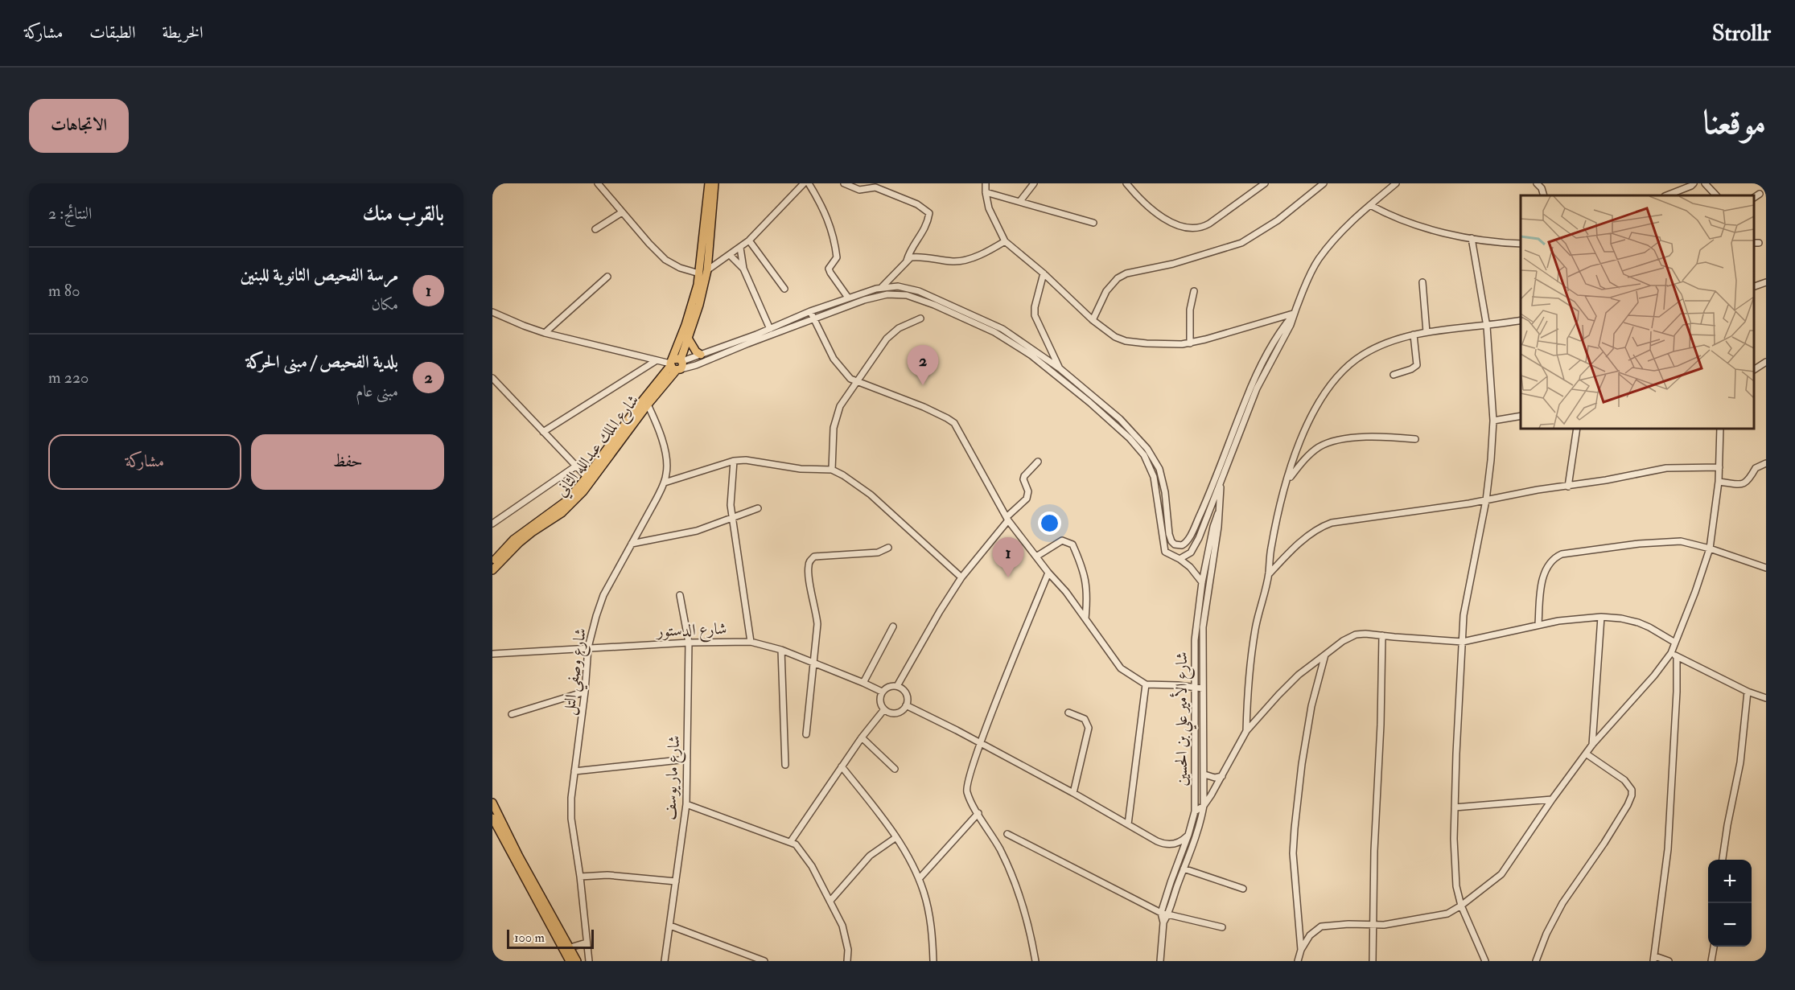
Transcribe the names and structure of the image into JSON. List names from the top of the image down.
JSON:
{
  "streets": {
    "main road": ["شارع الملك عبدالله الثاني"],
    "street": [
      "شارع الدستور",
      "شارع وصفي التل",
      "شارع الأمير علي بن الحسين",
      "شارع مار يوسف"
    ]
  },
  "crossings": [
    ["شارع الملك عبدالله الثاني", "شارع وصفي التل"],
    ["شارع الدستور", "شارع وصفي التل"],
    ["شارع الدستور", "شارع مار يوسف"]
  ],
  "scale_bar": "100 m",
  "page": {
    "header": "Strollr",
    "nav": ["الخريطة", "الطبقات", "مشاركة"],
    "title": "موقعنا",
    "buttons": [
      "الاتجاهات",
      ["حفظ", "مشاركة"]
    ],
    "heading": ["بالقرب منك", "النتائج: 2"],
    "list": [
      {
        "mark": "1",
        "name": "مرسة الفحيص الثانوية للبنين",
        "note": "مكان",
        "value": "80 m"
      },
      {
        "mark": "2",
        "name": "بلدية الفحيص / مبنى الحركة",
        "note": "مبنى عام",
        "value": "220 m"
      }
    ],
    "pins": ["2", "1"],
    "map_buttons": ["+", "−"],
    "scale": "100 m"
  }
}
